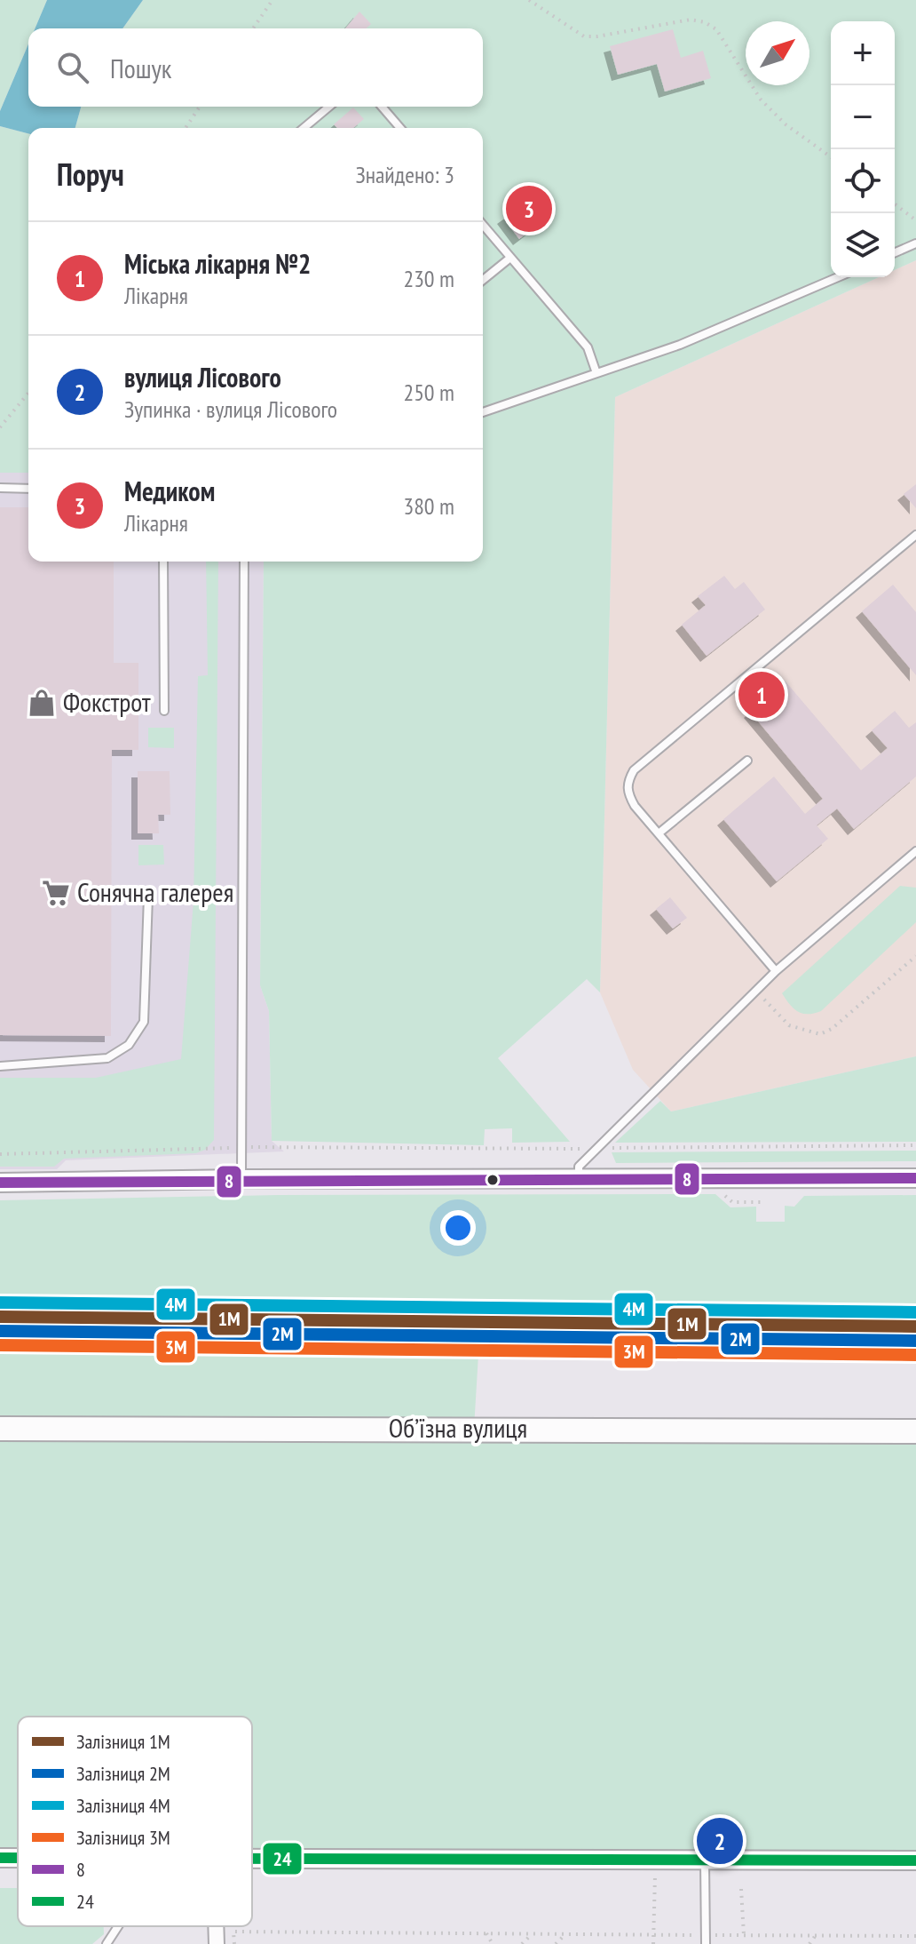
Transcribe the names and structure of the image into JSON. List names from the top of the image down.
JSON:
{
  "streets": {
    "main road": ["Обʼїзна вулиця"]
  },
  "places": {
    "shop": ["Фокстрот"],
    "supermarket": ["Сонячна галерея"]
  },
  "lines": [
    "transit line 8",
    "rail line 4М",
    "rail line 1М",
    "rail line 2М",
    "rail line 3М",
    "transit line 24"
  ],
  "legend": [
    "Залізниця 1М",
    "Залізниця 2М",
    "Залізниця 4М",
    "Залізниця 3М",
    "8",
    "24"
  ],
  "north": "top right",
  "page": {
    "map_buttons": ["+", "−"],
    "search": "Пошук",
    "heading": ["Поруч", "Знайдено: 3"],
    "pins": ["3", "1", "2"],
    "list": [
      {
        "mark": "1",
        "name": "Міська лікарня №2",
        "note": "Лікарня",
        "value": "230 m"
      },
      {
        "mark": "2",
        "name": "вулиця Лісового",
        "note": "Зупинка · вулиця Лісового",
        "value": "250 m"
      },
      {
        "mark": "3",
        "name": "Медиком",
        "note": "Лікарня",
        "value": "380 m"
      }
    ]
  }
}
